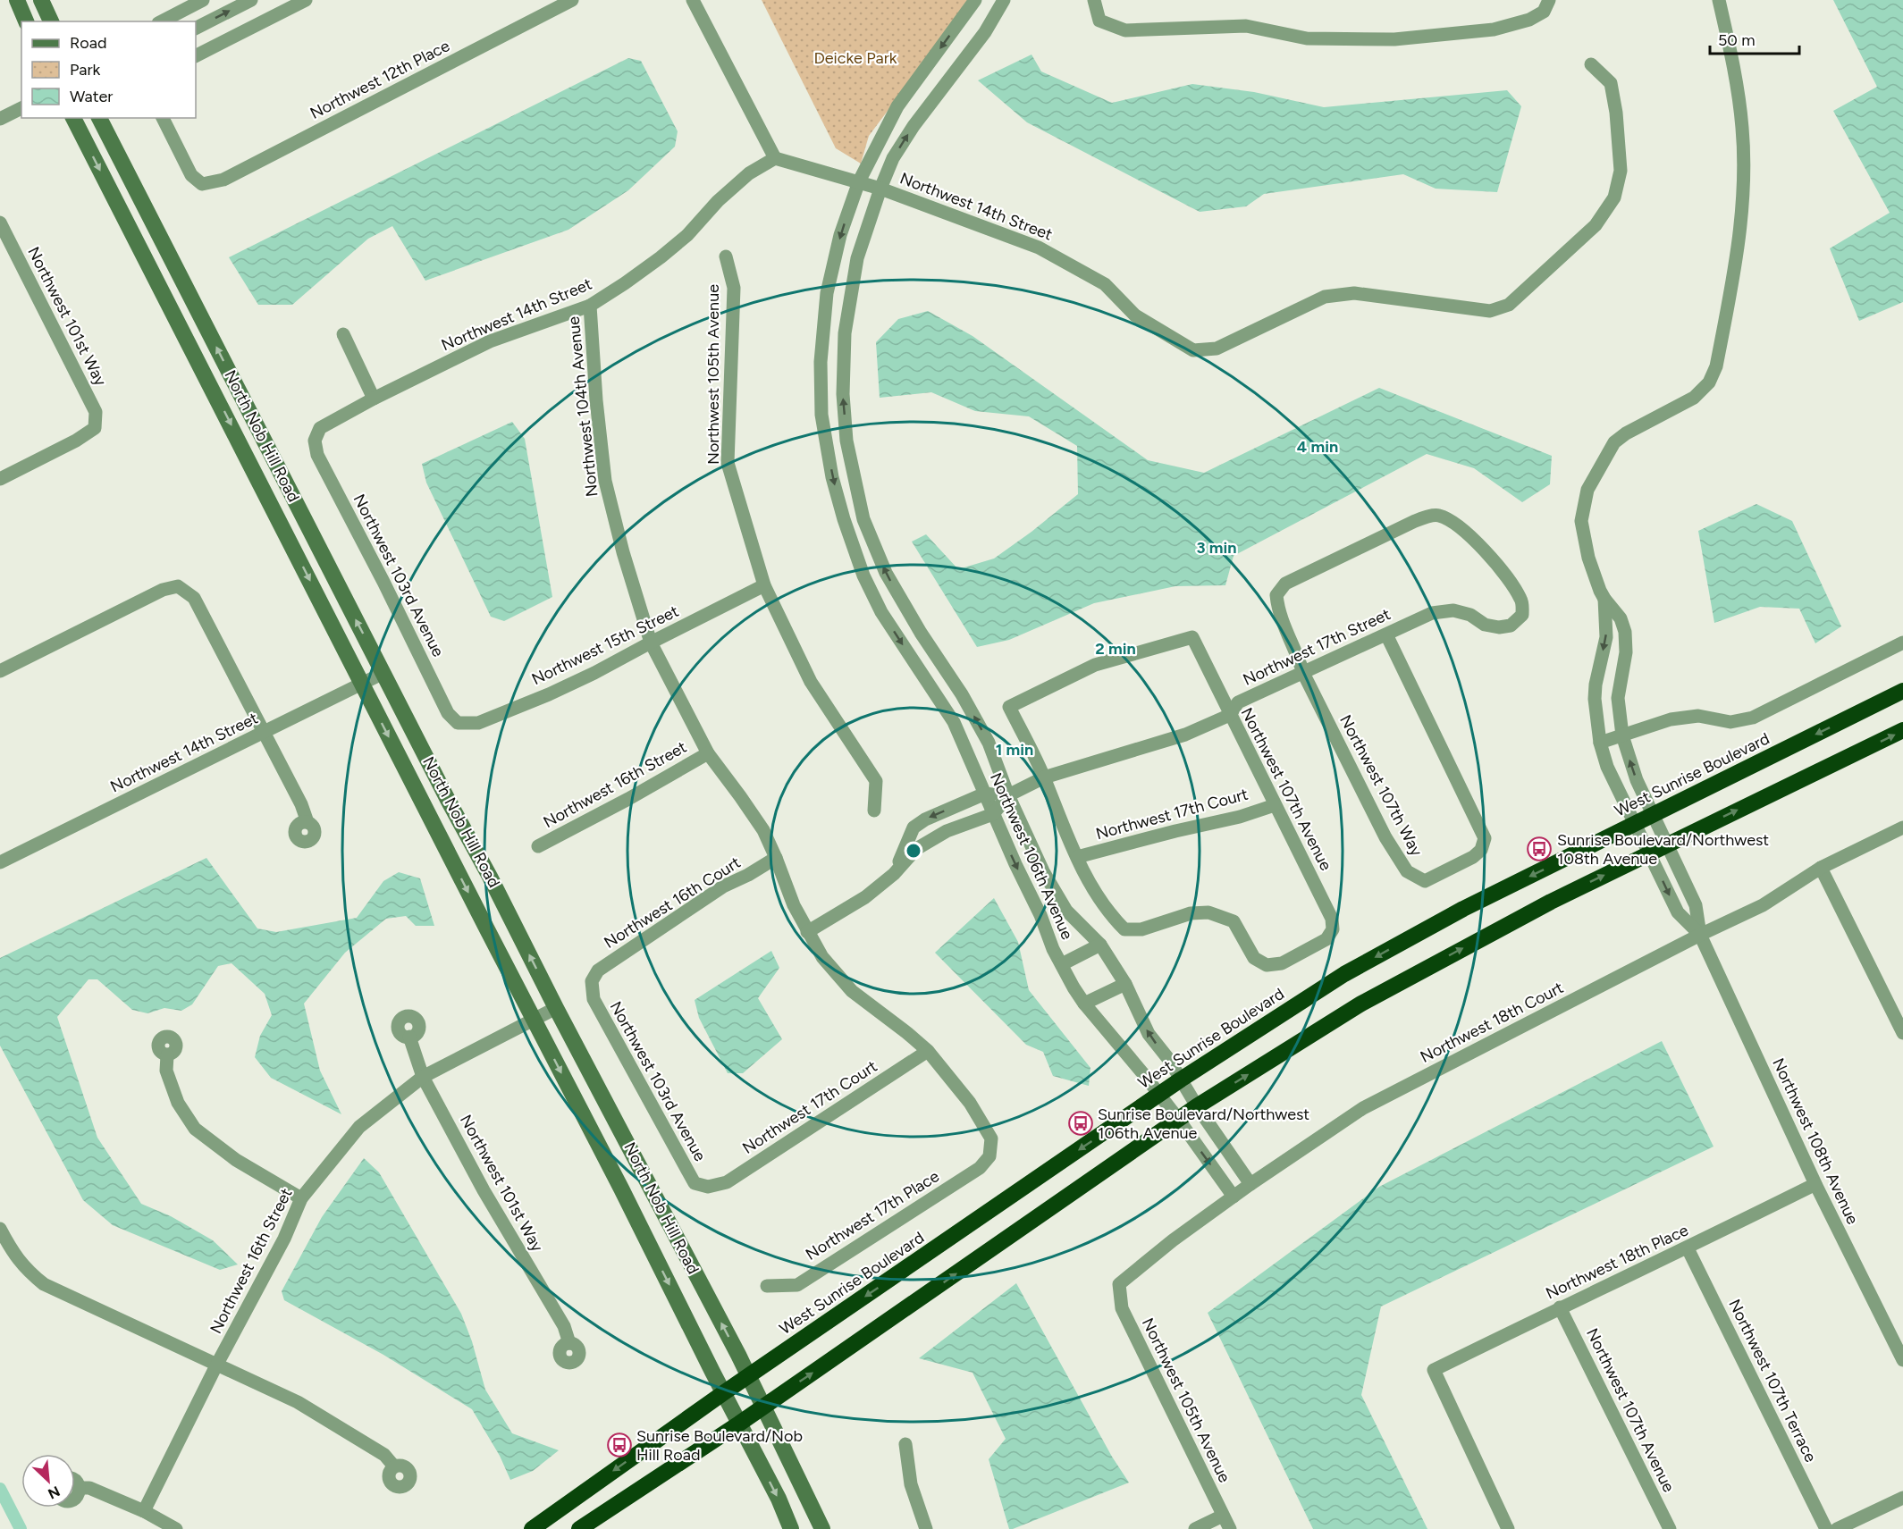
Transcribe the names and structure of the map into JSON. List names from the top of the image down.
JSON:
{
  "streets": {
    "highway": ["West Sunrise Boulevard"],
    "main road": ["North Nob Hill Road"],
    "street": [
      "Northwest 12th Place",
      "Northwest 14th Street",
      "Northwest 101st Way",
      "Northwest 105th Avenue",
      "Northwest 104th Avenue",
      "Northwest 103rd Avenue",
      "Northwest 15th Street",
      "Northwest 17th Street",
      "Northwest 16th Street",
      "Northwest 107th Way",
      "Northwest 107th Avenue",
      "Northwest 17th Court",
      "Northwest 106th Avenue",
      "Northwest 16th Court",
      "Northwest 18th Court",
      "Northwest 108th Avenue",
      "Northwest 17th Place",
      "Northwest 18th Place",
      "Northwest 107th Terrace"
    ]
  },
  "crossings": [
    ["Northwest 14th Street", "Northwest 104th Avenue"],
    ["Northwest 14th Street", "North Nob Hill Road"],
    ["Northwest 14th Street", "Northwest 103rd Avenue"],
    ["Northwest 14th Street", "Northwest 106th Avenue"],
    ["Northwest 101st Way", "Northwest 16th Street"],
    ["Northwest 105th Avenue", "Northwest 15th Street"],
    ["Northwest 105th Avenue", "Northwest 18th Court"],
    ["Northwest 104th Avenue", "Northwest 15th Street"],
    ["Northwest 104th Avenue", "Northwest 16th Street"],
    ["Northwest 104th Avenue", "Northwest 17th Court"],
    ["Northwest 104th Avenue", "Northwest 16th Court"],
    ["Northwest 104th Avenue", "Northwest 17th Place"],
    ["North Nob Hill Road", "West Sunrise Boulevard"],
    ["North Nob Hill Road", "Northwest 16th Street"],
    ["Northwest 103rd Avenue", "Northwest 15th Street"],
    ["Northwest 103rd Avenue", "Northwest 17th Court"],
    ["Northwest 103rd Avenue", "Northwest 16th Court"],
    ["Northwest 17th Street", "Northwest 107th Way"],
    ["Northwest 17th Street", "Northwest 107th Avenue"],
    ["Northwest 17th Street", "Northwest 106th Avenue"],
    ["West Sunrise Boulevard", "Northwest 106th Avenue"],
    ["West Sunrise Boulevard", "Northwest 108th Avenue"],
    ["Northwest 107th Avenue", "Northwest 17th Court"],
    ["Northwest 107th Avenue", "Northwest 18th Place"],
    ["Northwest 106th Avenue", "Northwest 18th Court"],
    ["Northwest 18th Court", "Northwest 108th Avenue"],
    ["Northwest 108th Avenue", "Northwest 18th Place"],
    ["Northwest 18th Place", "Northwest 107th Terrace"]
  ],
  "parks": ["Deicke Park"],
  "places": {
    "bus stop": ["Sunrise Boulevard/Northwest 108th Avenue", "Sunrise Boulevard/Northwest 106th Avenue", "Sunrise Boulevard/Nob Hill Road"]
  },
  "legend": ["Road", "Park", "Water"],
  "scale_bar": "50 m",
  "north": "bottom right",
  "rings": [
    "4 min",
    "3 min",
    "2 min",
    "1 min"
  ]
}
